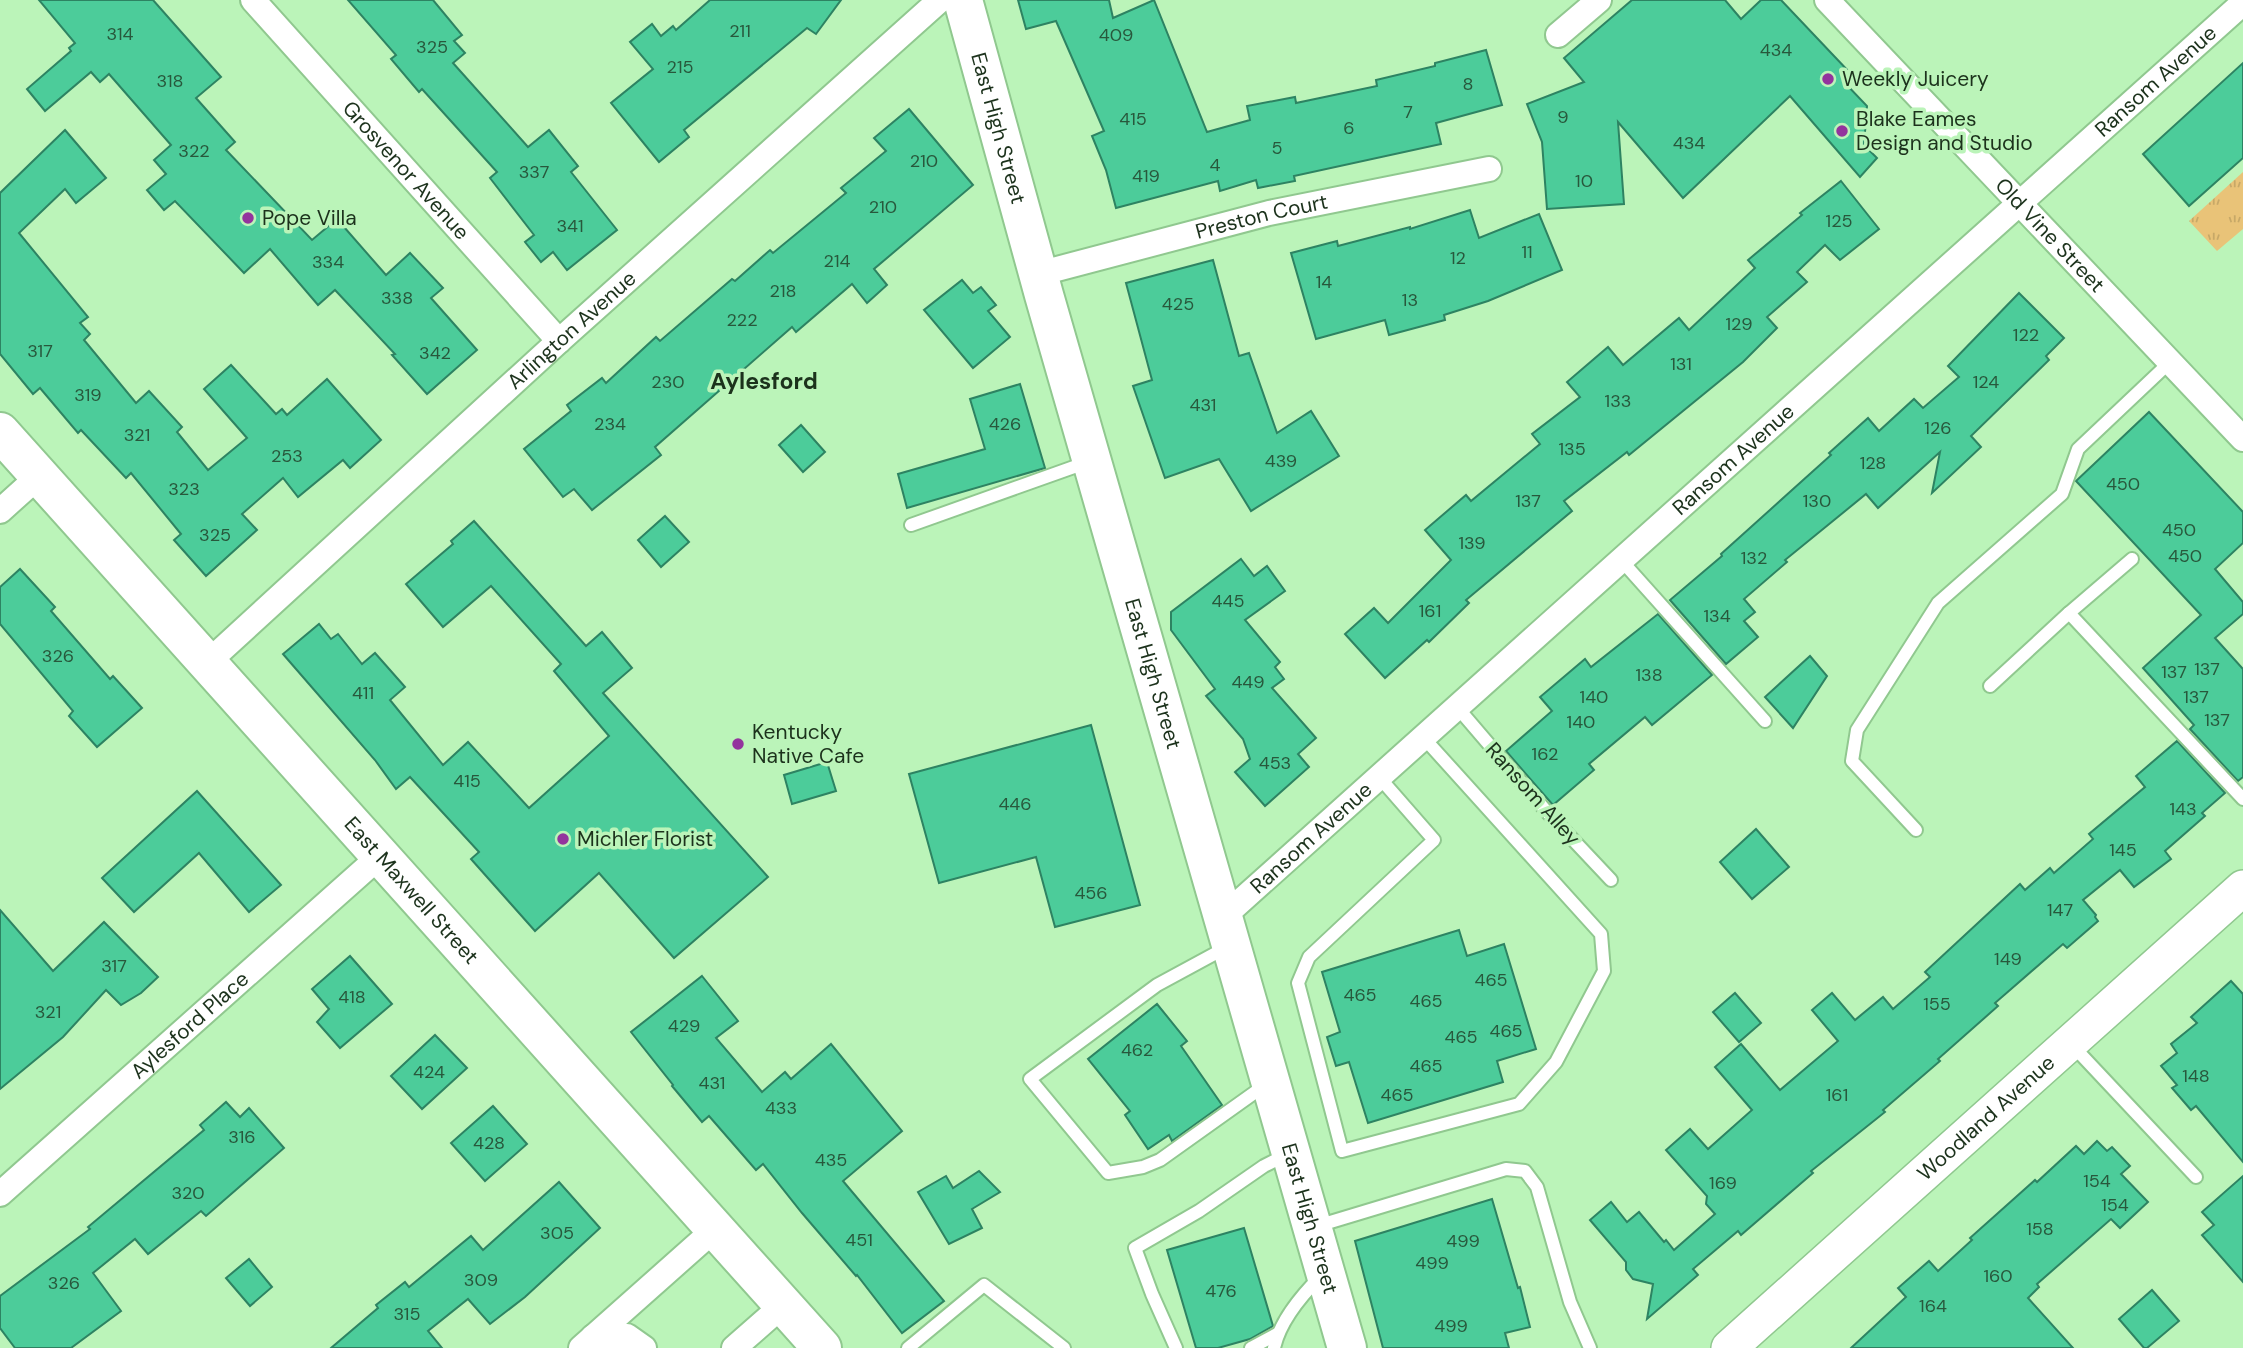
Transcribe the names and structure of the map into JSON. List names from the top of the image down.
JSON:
{
  "streets": {
    "main road": ["East High Street", "East Maxwell Street"],
    "street": [
      "Ransom Avenue",
      "Grosvenor Avenue",
      "Preston Court",
      "Old Vine Street",
      "Arlington Avenue",
      "Aylesford Place",
      "Woodland Avenue"
    ],
    "lane": ["Ransom Alley"]
  },
  "crossings": [
    ["Ransom Avenue", "East High Street"],
    ["Ransom Avenue", "Old Vine Street"],
    ["Ransom Avenue", "Ransom Alley"],
    ["East High Street", "Preston Court"],
    ["Grosvenor Avenue", "Arlington Avenue"],
    ["Arlington Avenue", "East Maxwell Street"],
    ["East Maxwell Street", "Aylesford Place"]
  ],
  "districts": ["Aylesford"],
  "places": [
    "Weekly Juicery",
    "Blake Eames Design and Studio",
    "Pope Villa",
    "Kentucky Native Cafe",
    "Michler Florist"
  ],
  "house_numbers": [
    "211",
    "314",
    "409",
    "325",
    "434",
    "215",
    "318",
    "8",
    "7",
    "9",
    "415",
    "6",
    "434",
    "5",
    "322",
    "210",
    "4",
    "337",
    "419",
    "10",
    "210",
    "125",
    "341",
    "11",
    "12",
    "214",
    "334",
    "14",
    "218",
    "338",
    "13",
    "425",
    "222",
    "129",
    "122",
    "317",
    "342",
    "131",
    "230",
    "124",
    "319",
    "133",
    "431",
    "234",
    "426",
    "126",
    "321",
    "135",
    "253",
    "439",
    "128",
    "450",
    "323",
    "137",
    "130",
    "450",
    "325",
    "139",
    "450",
    "132",
    "445",
    "161",
    "134",
    "326",
    "137",
    "137",
    "138",
    "449",
    "411",
    "140",
    "137",
    "137",
    "140",
    "162",
    "453",
    "415",
    "446",
    "143",
    "145",
    "456",
    "147",
    "149",
    "317",
    "465",
    "465",
    "418",
    "465",
    "155",
    "321",
    "429",
    "465",
    "465",
    "462",
    "465",
    "424",
    "148",
    "431",
    "465",
    "161",
    "433",
    "316",
    "428",
    "435",
    "154",
    "169",
    "320",
    "154",
    "158",
    "305",
    "451",
    "499",
    "499",
    "160",
    "309",
    "326",
    "476",
    "164",
    "315",
    "499"
  ]
}
